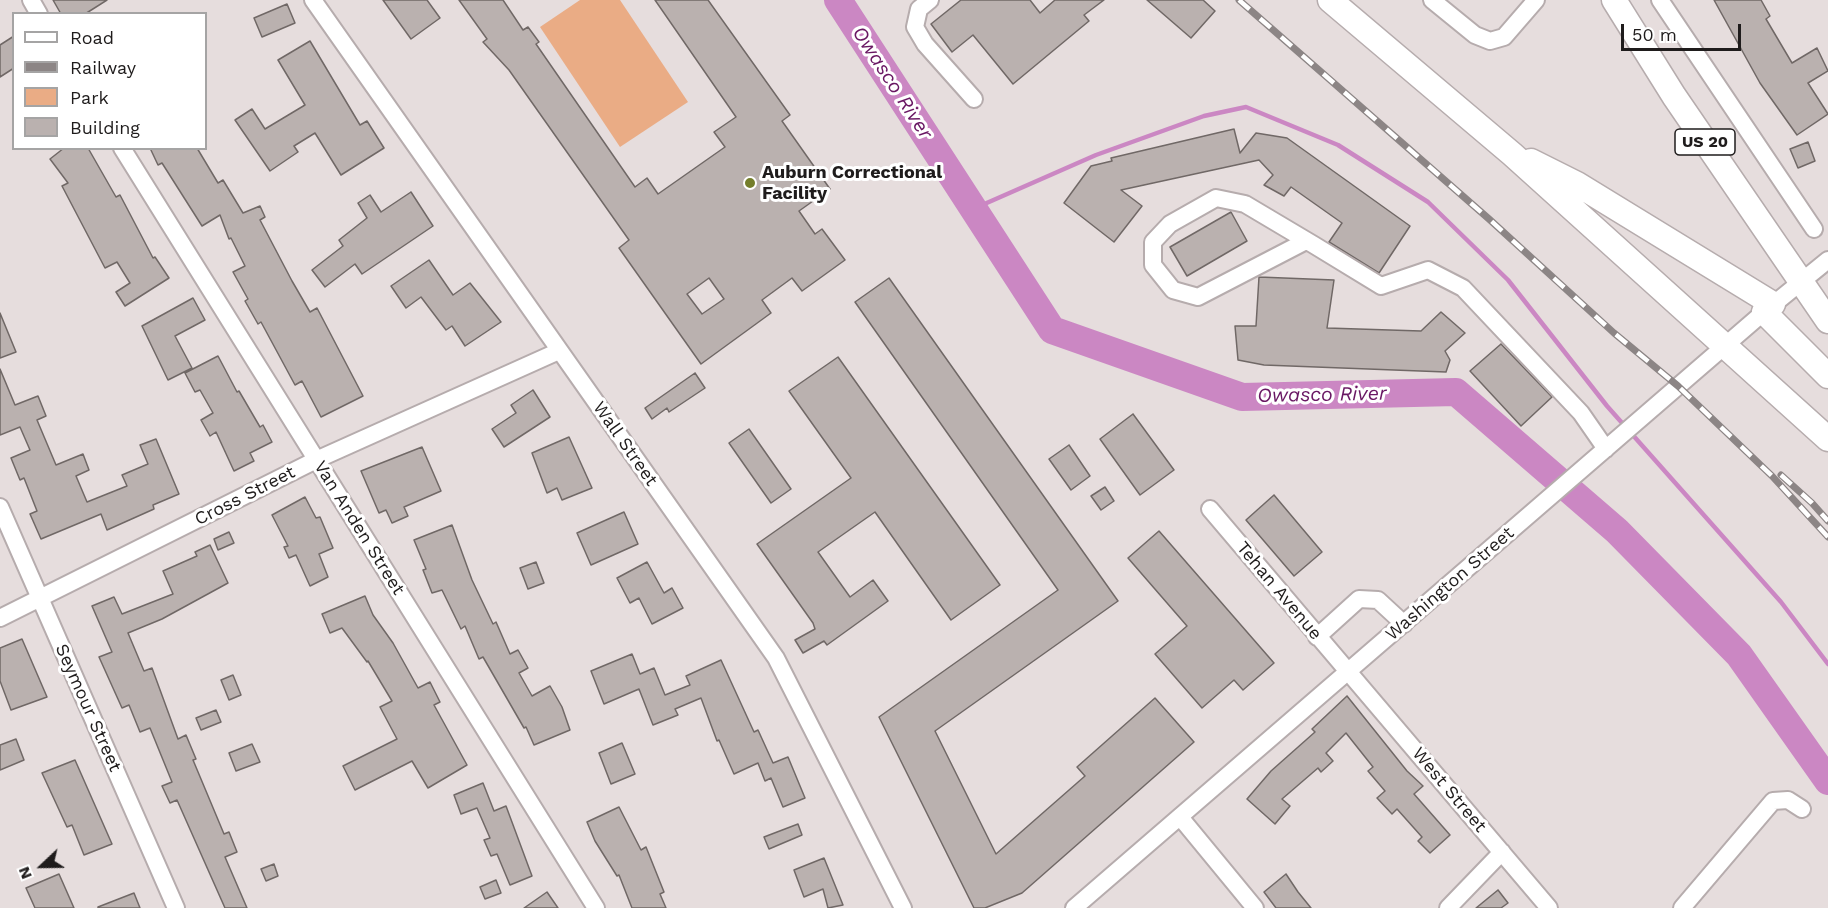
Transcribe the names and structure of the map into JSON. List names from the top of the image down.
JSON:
{
  "streets": {
    "highway": ["US 20"],
    "street": [
      "Wall Street",
      "Cross Street",
      "Van Anden Street",
      "Washington Street",
      "Tehan Avenue",
      "Seymour Street",
      "West Street"
    ]
  },
  "crossings": [
    ["US 20", "Washington Street"],
    ["Wall Street", "Cross Street"],
    ["Cross Street", "Van Anden Street"],
    ["Cross Street", "Seymour Street"],
    ["Washington Street", "Tehan Avenue"],
    ["Washington Street", "West Street"],
    ["Tehan Avenue", "West Street"]
  ],
  "water": ["Owasco River"],
  "places": ["Auburn Correctional Facility"],
  "legend": [
    "Road",
    "Railway",
    "Park",
    "Building"
  ],
  "scale_bar": "50 m",
  "north": "left"
}
